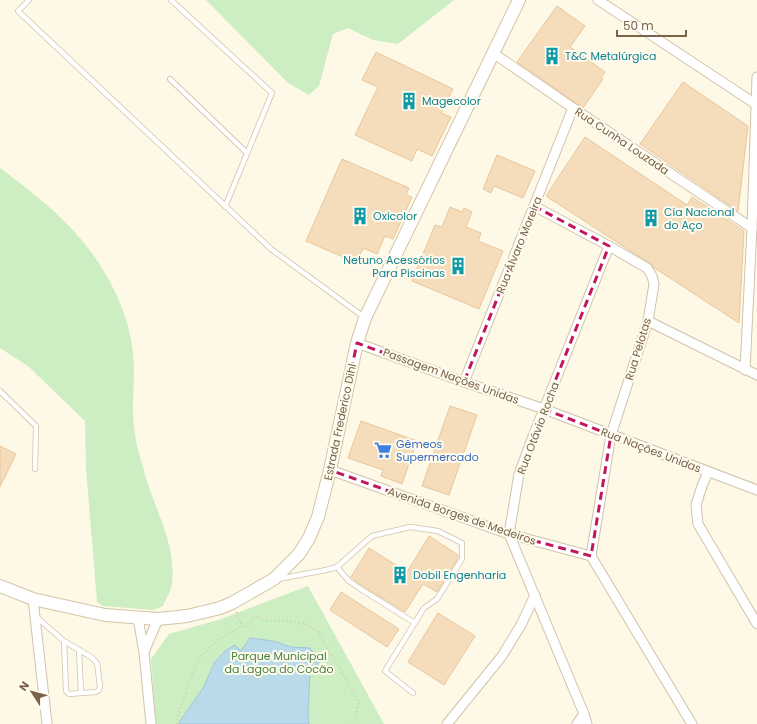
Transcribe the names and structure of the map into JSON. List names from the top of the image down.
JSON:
{
  "streets": {
    "main road": ["Estrada Frederico Dihl"],
    "street": [
      "Rua Cunha Louzada",
      "Rua Álvaro Moreira",
      "Rua Pelotas",
      "Passagem Nações Unidas",
      "Rua Otávio Rocha",
      "Rua Nações Unidas",
      "Avenida Borges de Medeiros"
    ]
  },
  "crossings": [
    ["Rua Cunha Louzada", "Rua Álvaro Moreira"],
    ["Rua Cunha Louzada", "Estrada Frederico Dihl"],
    ["Rua Álvaro Moreira", "Rua Pelotas"],
    ["Rua Álvaro Moreira", "Passagem Nações Unidas"],
    ["Rua Pelotas", "Rua Otávio Rocha"],
    ["Rua Pelotas", "Rua Nações Unidas"],
    ["Rua Pelotas", "Avenida Borges de Medeiros"],
    ["Passagem Nações Unidas", "Estrada Frederico Dihl"],
    ["Passagem Nações Unidas", "Rua Otávio Rocha"],
    ["Passagem Nações Unidas", "Rua Nações Unidas"],
    ["Estrada Frederico Dihl", "Avenida Borges de Medeiros"],
    ["Rua Otávio Rocha", "Rua Nações Unidas"],
    ["Rua Otávio Rocha", "Avenida Borges de Medeiros"]
  ],
  "parks": ["Parque Municipal da Lagoa do Cocão"],
  "places": {
    "building": [
      "T&C Metalúrgica",
      "Magecolor",
      "Oxicolor",
      "Cia Nacional do Aço",
      "Netuno Acessórios Para Piscinas",
      "Dobil Engenharia"
    ],
    "supermarket": ["Gêmeos Supermercado"]
  },
  "scale_bar": "50 m",
  "north": "top left"
}
